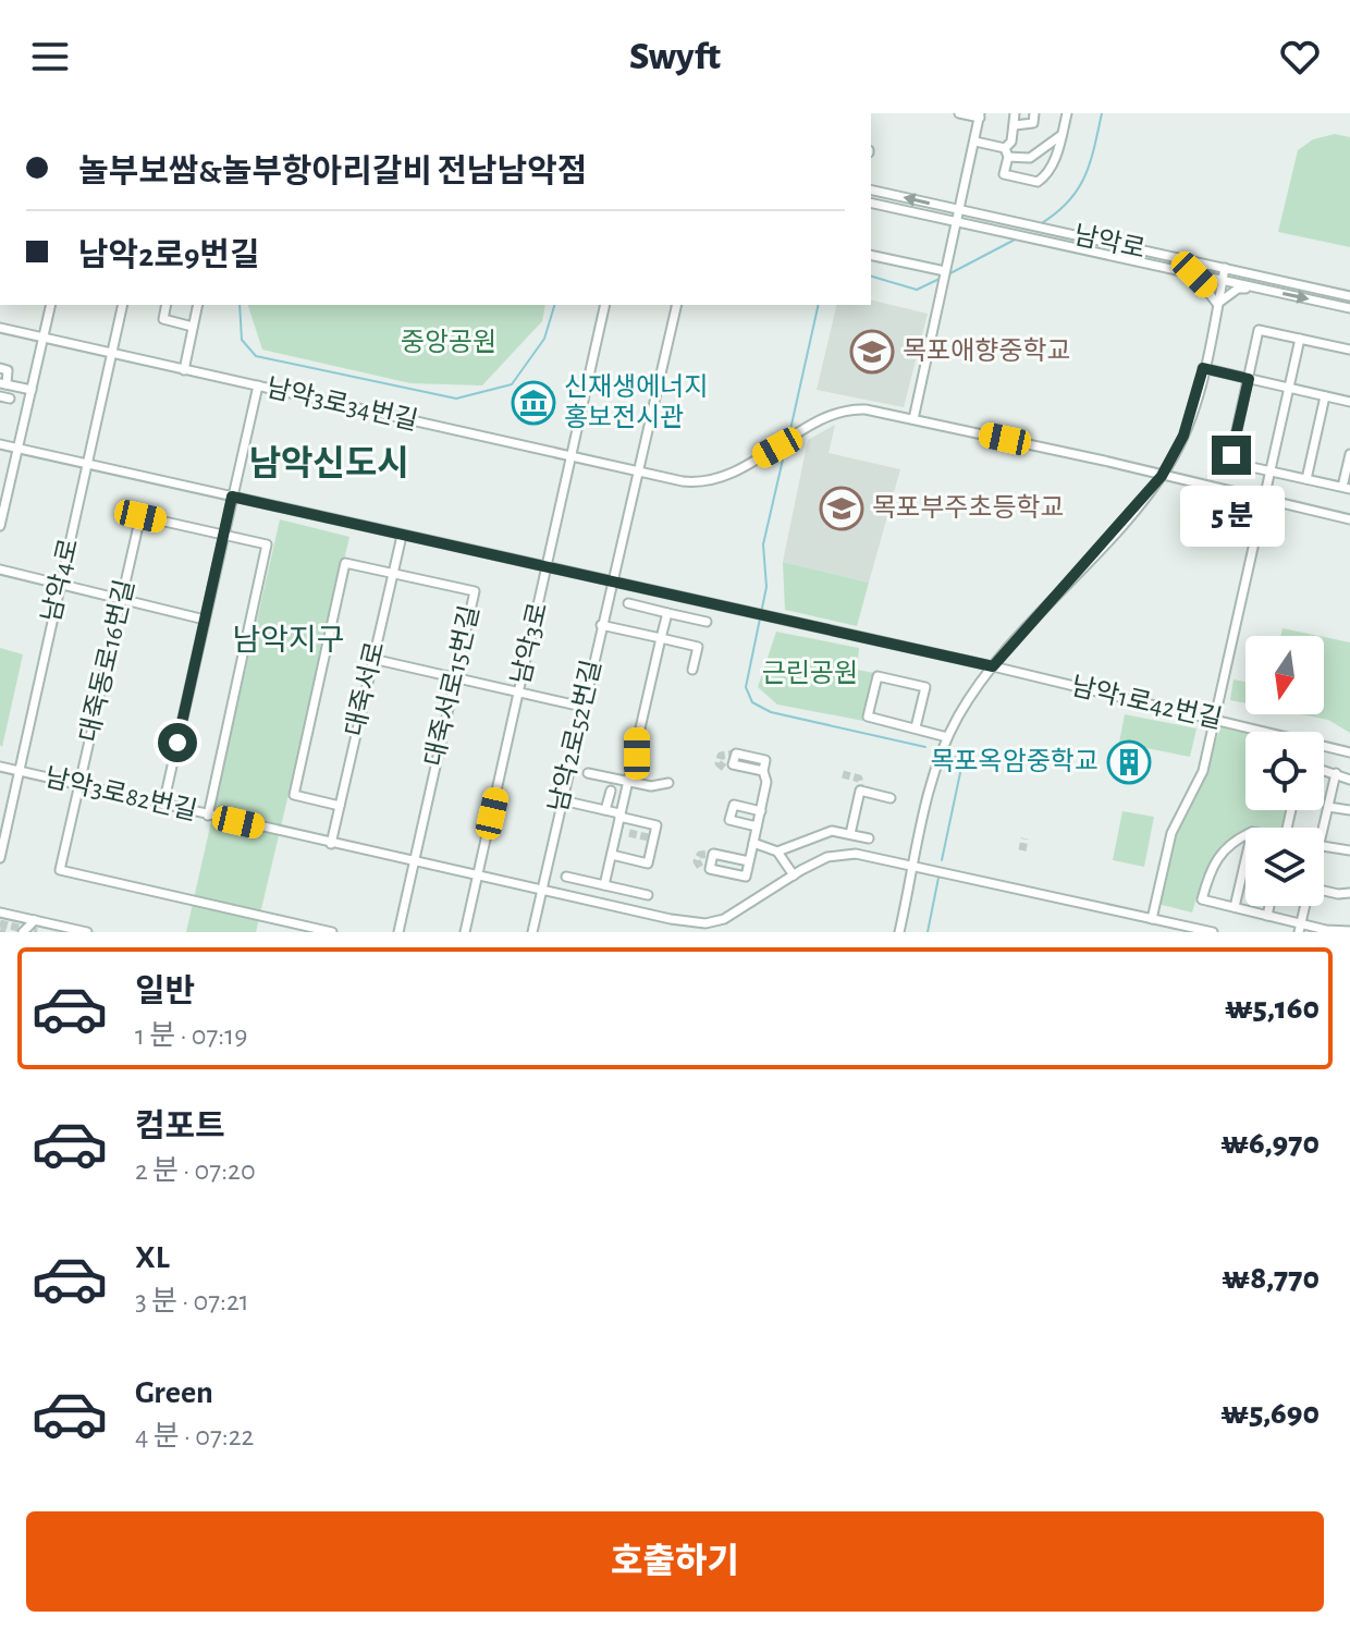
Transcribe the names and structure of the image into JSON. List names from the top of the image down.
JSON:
{
  "streets": {
    "street": [
      "남악로",
      "남악3로34번길",
      "남악4로",
      "남악3로",
      "대죽동로16번길",
      "대죽서로15번길",
      "대죽서로",
      "남악1로42번길",
      "남악2로52번길",
      "남악3로82번길"
    ]
  },
  "crossings": [
    ["남악3로34번길", "남악4로"],
    ["남악3로34번길", "남악3로"],
    ["남악3로34번길", "남악2로52번길"],
    ["남악4로", "남악3로82번길"],
    ["남악3로", "남악3로82번길"],
    ["대죽동로16번길", "남악3로82번길"],
    ["대죽서로15번길", "대죽서로"],
    ["대죽서로15번길", "남악3로82번길"],
    ["대죽서로", "남악3로82번길"],
    ["남악2로52번길", "남악3로82번길"]
  ],
  "districts": ["남악신도시", "남악지구"],
  "parks": ["중앙공원", "근린공원"],
  "places": {
    "school or university": ["목포애향중학교", "목포부주초등학교"],
    "museum": ["신재생에너지 홍보전시관"],
    "building": ["목포옥암중학교"]
  },
  "north": "bottom",
  "page": {
    "header": "Swyft",
    "banner": ["놀부보쌈&놀부항아리갈비 전남남악점", "남악2로9번길"],
    "bubble": "5 분",
    "list": [
      {
        "name": "일반",
        "note": "1 분 · 07:19",
        "value": "₩5,160"
      },
      {
        "name": "컴포트",
        "note": "2 분 · 07:20",
        "value": "₩6,970"
      },
      {
        "name": "XL",
        "note": "3 분 · 07:21",
        "value": "₩8,770"
      },
      {
        "name": "Green",
        "note": "4 분 · 07:22",
        "value": "₩5,690"
      }
    ],
    "buttons": "호출하기"
  }
}
